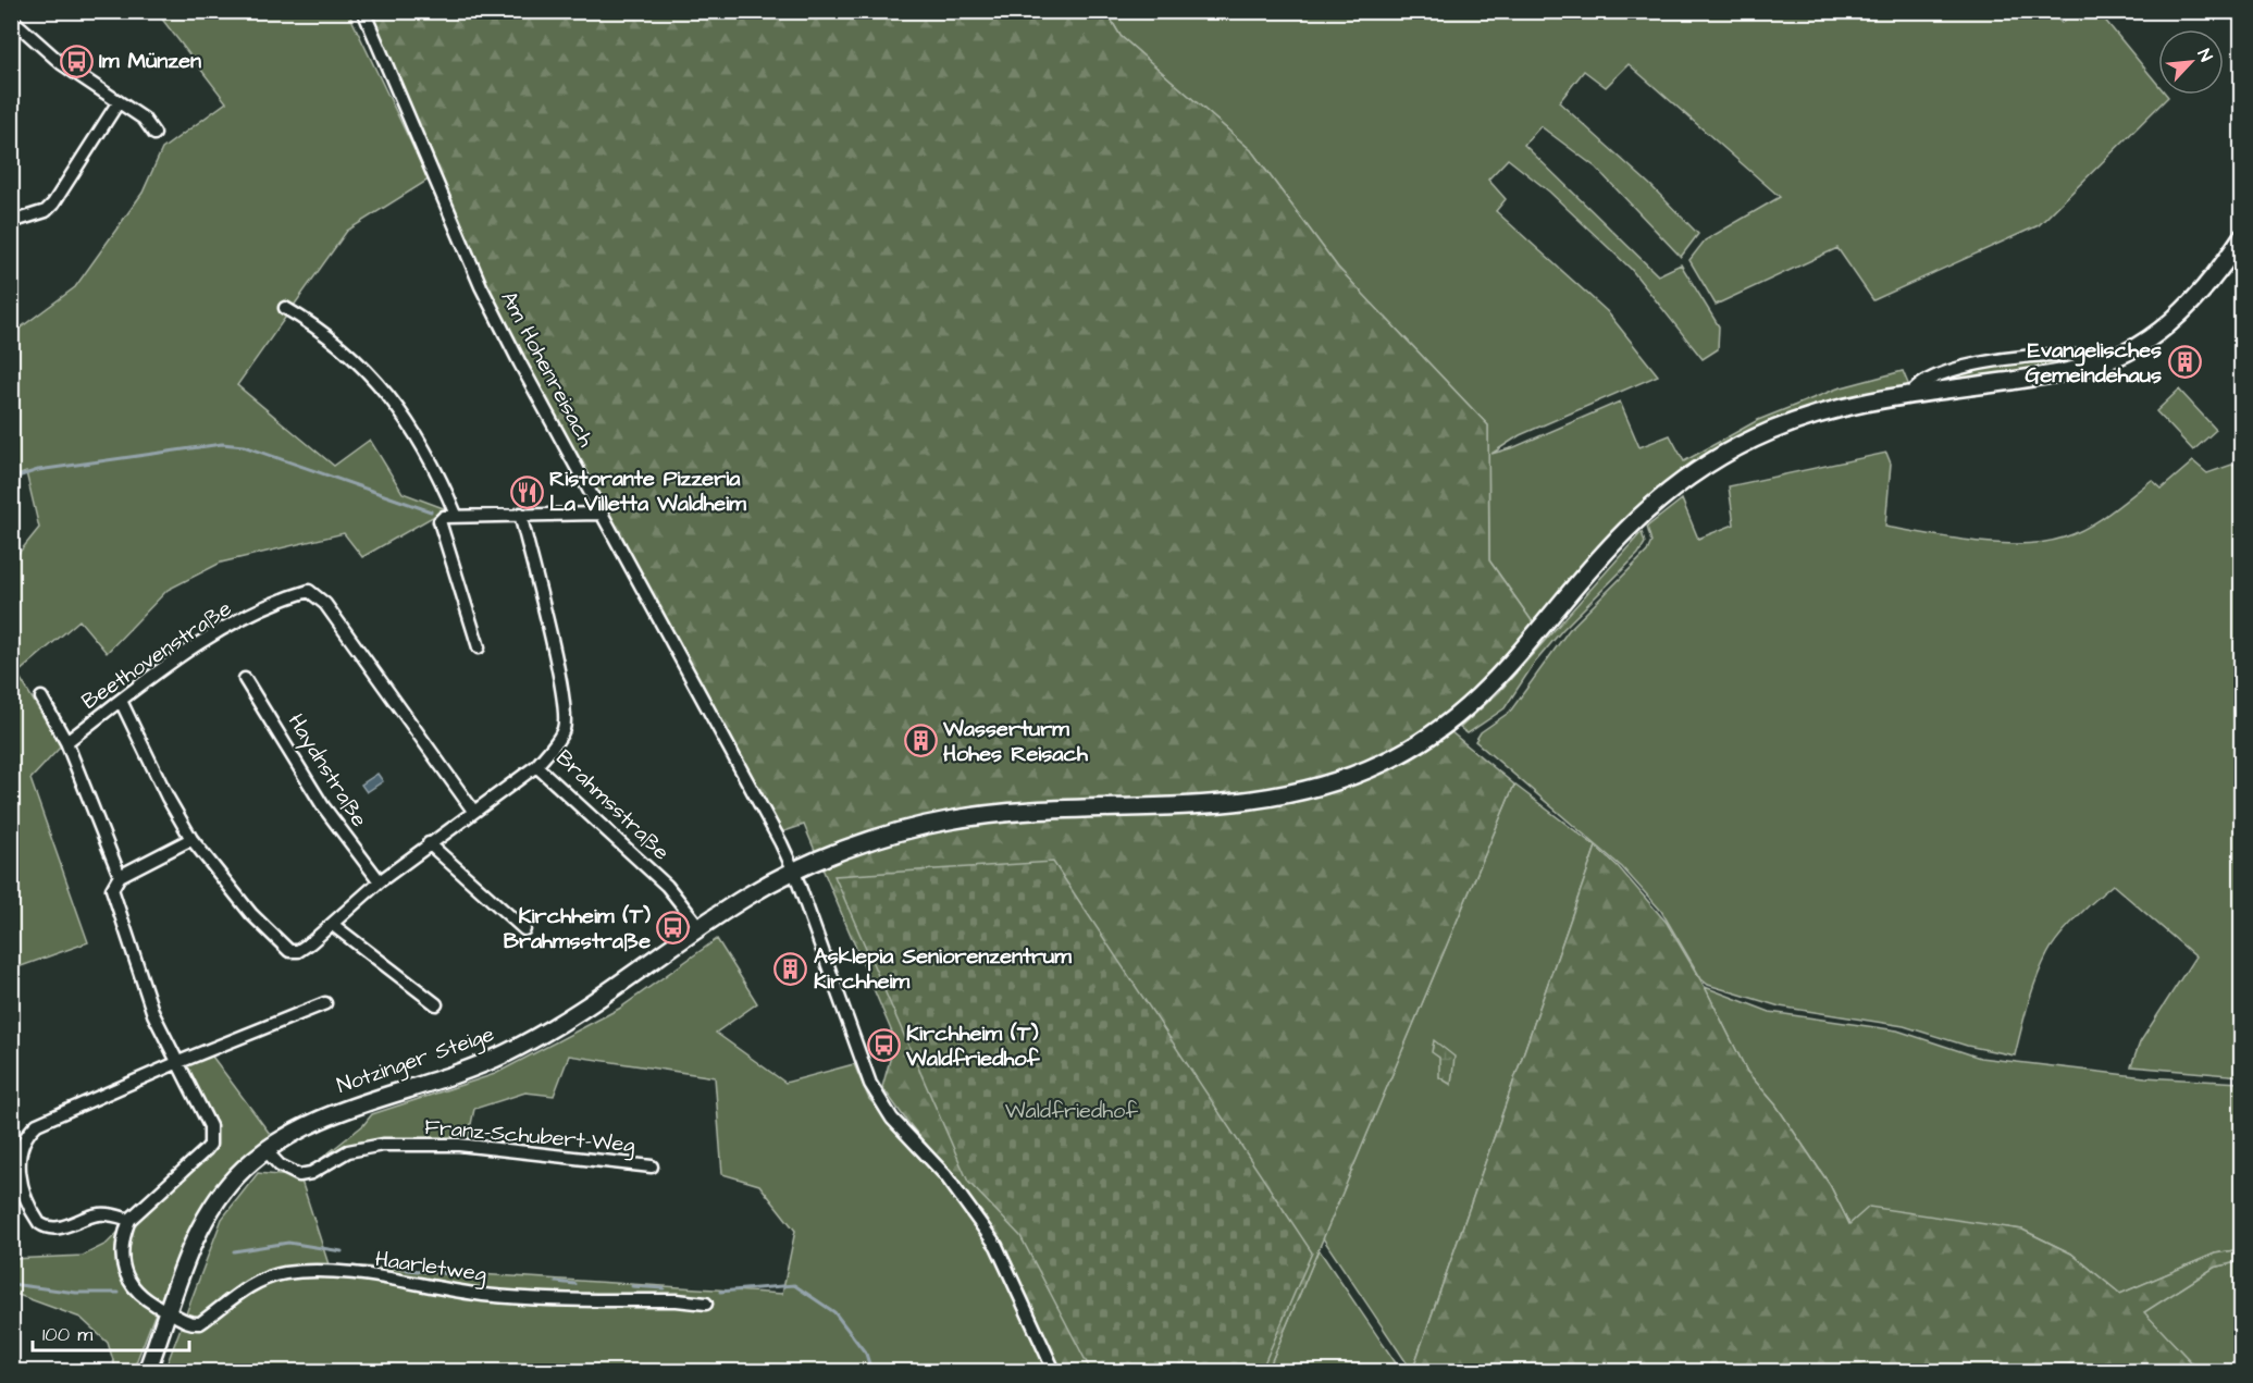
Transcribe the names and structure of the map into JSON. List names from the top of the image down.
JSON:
{
  "streets": {
    "main road": ["Notzinger Steige"],
    "street": [
      "Am Hohenreisach",
      "Beethovenstraße",
      "Haydnstraße",
      "Brahmsstraße",
      "Franz-Schubert-Weg",
      "Haarletweg"
    ]
  },
  "crossings": [
    ["Am Hohenreisach", "Notzinger Steige"],
    ["Brahmsstraße", "Notzinger Steige"],
    ["Notzinger Steige", "Franz-Schubert-Weg"],
    ["Notzinger Steige", "Haarletweg"]
  ],
  "parks": ["Waldfriedhof"],
  "places": {
    "bus stop": ["Im Münzen", "Kirchheim (T) Brahmsstraße", "Kirchheim (T) Waldfriedhof"],
    "building": ["Evangelisches Gemeindehaus", "Wasserturm Hohes Reisach", "Asklepia Seniorenzentrum Kirchheim"],
    "restaurant": ["Ristorante Pizzeria La Villetta Waldheim"]
  },
  "scale_bar": "100 m",
  "north": "top right"
}
